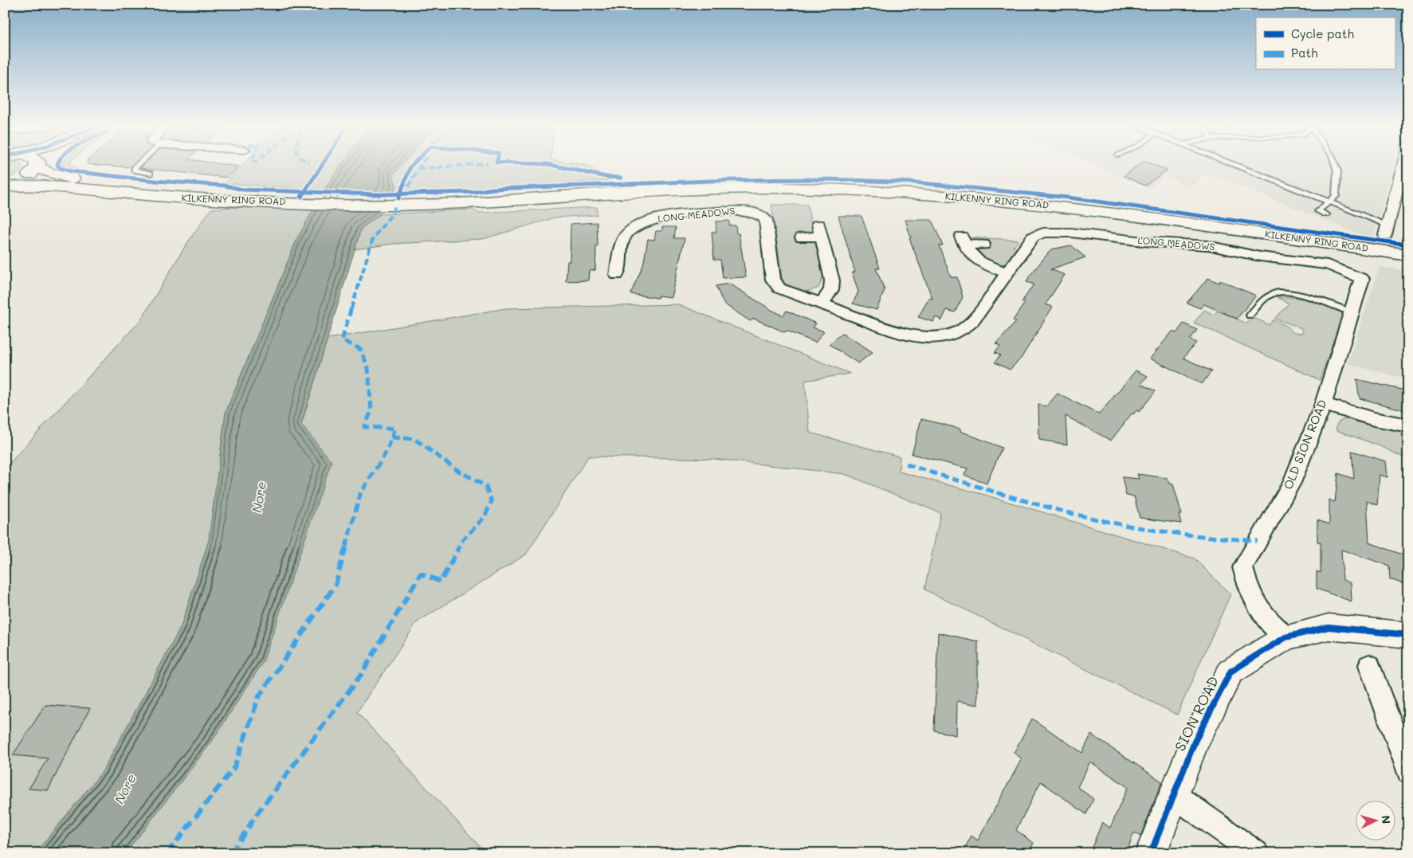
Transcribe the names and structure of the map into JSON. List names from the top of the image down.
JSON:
{
  "streets": {
    "main road": ["KILKENNY RING ROAD", "SION ROAD"],
    "street": ["LONG MEADOWS", "OLD SION ROAD"]
  },
  "crossings": [
    ["LONG MEADOWS", "OLD SION ROAD"],
    ["OLD SION ROAD", "SION ROAD"]
  ],
  "water": ["Nore"],
  "legend": ["Cycle path", "Path"],
  "north": "right"
}
